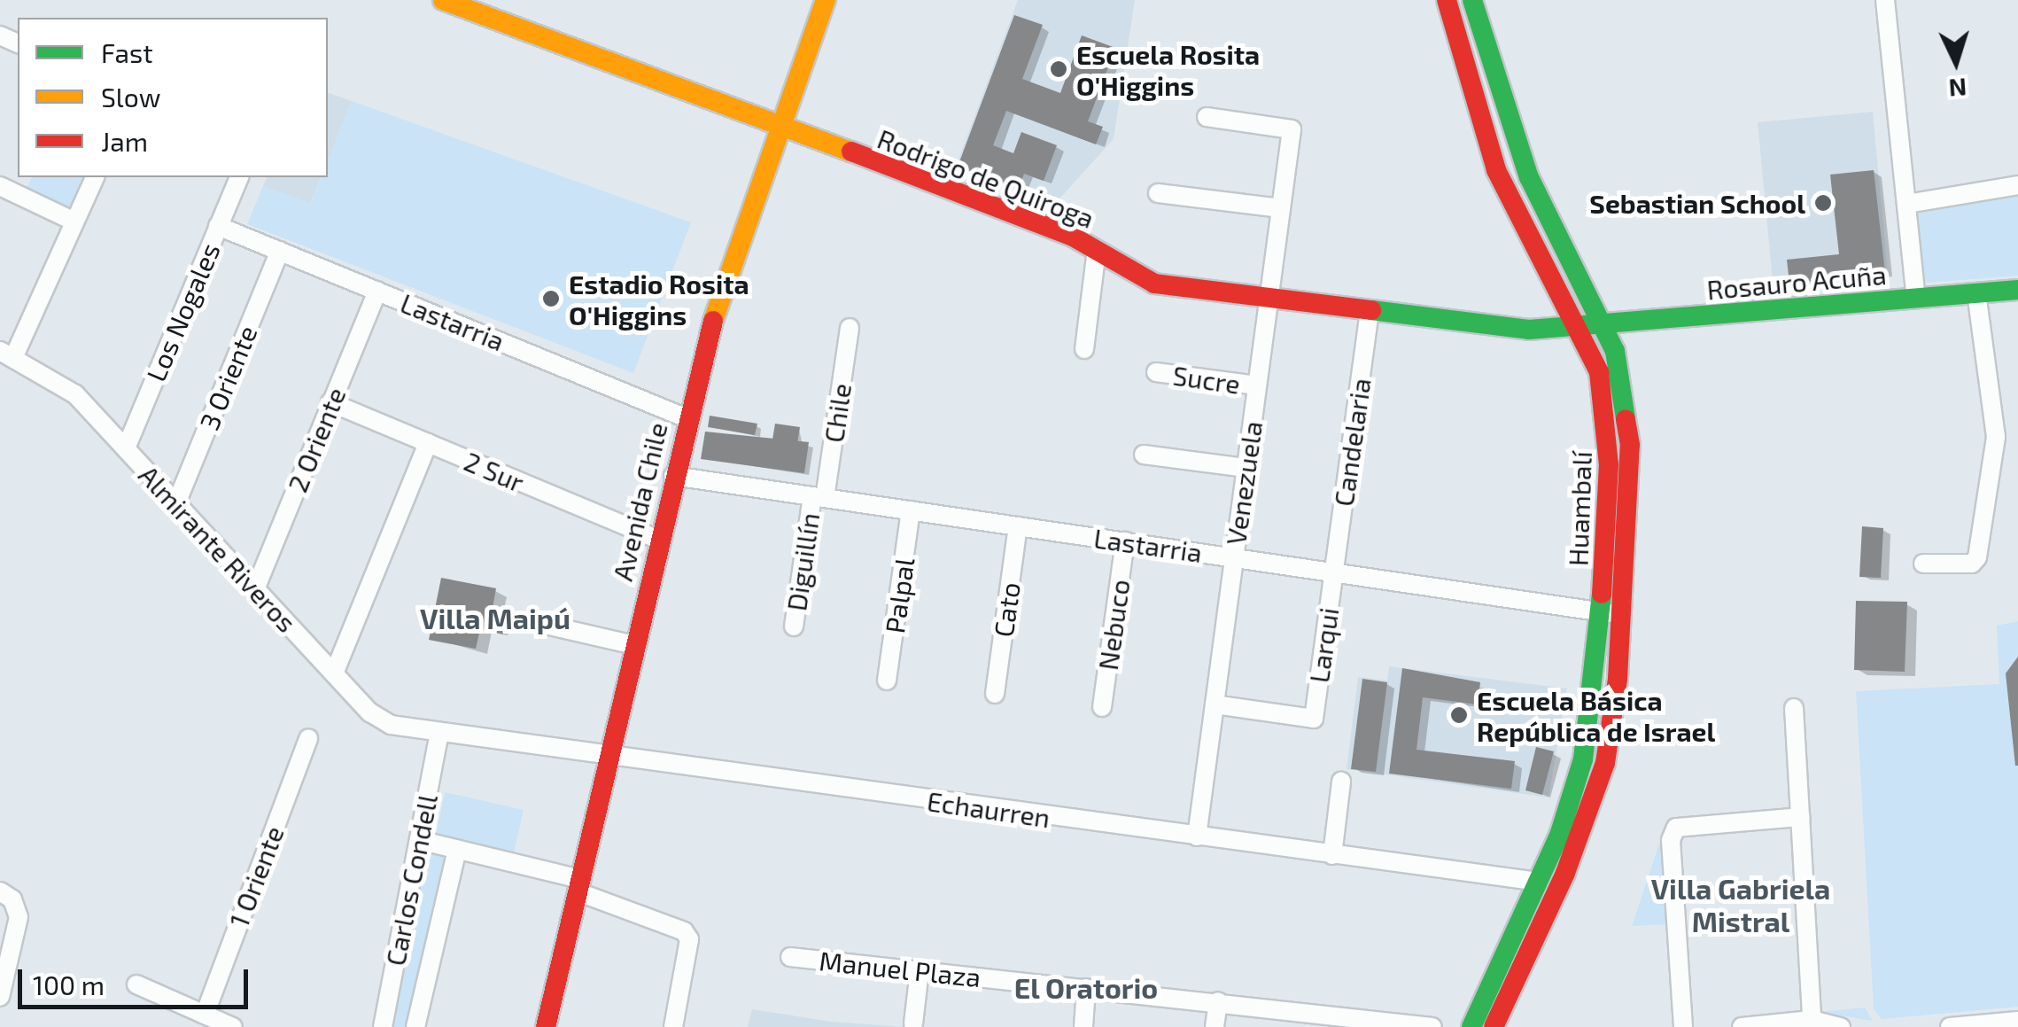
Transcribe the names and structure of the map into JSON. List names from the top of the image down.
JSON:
{
  "streets": {
    "main road": [
      "Rodrigo de Quiroga",
      "Rosauro Acuña",
      "Avenida Chile",
      "Huambalí"
    ],
    "street": [
      "Los Nogales",
      "Lastarria",
      "3 Oriente",
      "Sucre",
      "Chile",
      "2 Oriente",
      "Candelaria",
      "2 Sur",
      "Venezuela",
      "Almirante Riveros",
      "Diguillín",
      "Palpal",
      "Cato",
      "Nebuco",
      "Larqui",
      "Echaurren",
      "1 Oriente",
      "Carlos Condell",
      "Manuel Plaza"
    ]
  },
  "crossings": [
    ["Rodrigo de Quiroga", "Rosauro Acuña"],
    ["Rodrigo de Quiroga", "Candelaria"],
    ["Rodrigo de Quiroga", "Venezuela"],
    ["Rodrigo de Quiroga", "Avenida Chile"],
    ["Rodrigo de Quiroga", "Huambalí"],
    ["Rosauro Acuña", "Huambalí"],
    ["Los Nogales", "Lastarria"],
    ["Los Nogales", "Almirante Riveros"],
    ["Lastarria", "3 Oriente"],
    ["Lastarria", "Chile"],
    ["Lastarria", "2 Oriente"],
    ["Lastarria", "Candelaria"],
    ["Lastarria", "Venezuela"],
    ["Lastarria", "Avenida Chile"],
    ["Lastarria", "Huambalí"],
    ["Lastarria", "Diguillín"],
    ["Lastarria", "Palpal"],
    ["Lastarria", "Cato"],
    ["Lastarria", "Nebuco"],
    ["Lastarria", "Larqui"],
    ["3 Oriente", "Almirante Riveros"],
    ["Sucre", "Venezuela"],
    ["Chile", "Diguillín"],
    ["2 Oriente", "2 Sur"],
    ["2 Oriente", "Almirante Riveros"],
    ["Candelaria", "Larqui"],
    ["2 Sur", "Avenida Chile"],
    ["Venezuela", "Larqui"],
    ["Venezuela", "Echaurren"],
    ["Avenida Chile", "Echaurren"],
    ["Huambalí", "Echaurren"],
    ["Almirante Riveros", "Echaurren"],
    ["Almirante Riveros", "Carlos Condell"],
    ["Echaurren", "Carlos Condell"]
  ],
  "districts": ["Villa Maipú", "Villa Gabriela Mistral", "El Oratorio"],
  "places": [
    "Escuela Rosita O'Higgins",
    "Sebastian School",
    "Estadio Rosita O'Higgins",
    "Escuela Básica República de Israel"
  ],
  "legend": ["Fast", "Slow", "Jam"],
  "scale_bar": "100 m",
  "north": "bottom"
}
